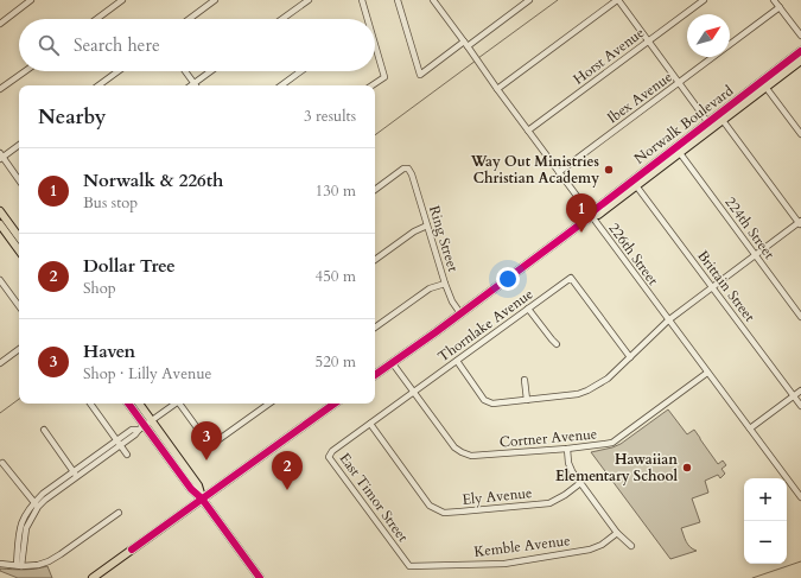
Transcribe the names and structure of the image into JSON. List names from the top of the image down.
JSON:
{
  "streets": {
    "main road": ["Norwalk Boulevard"],
    "street": [
      "Horst Avenue",
      "Ibex Avenue",
      "224th Street",
      "Ring Street",
      "226th Street",
      "Brittain Street",
      "Thornlake Avenue",
      "Cortner Avenue",
      "Ely Avenue",
      "East Timor Street",
      "Kemble Avenue"
    ]
  },
  "crossings": [
    ["Horst Avenue", "226th Street"],
    ["Ibex Avenue", "226th Street"],
    ["Norwalk Boulevard", "224th Street"],
    ["Norwalk Boulevard", "Ring Street"],
    ["Norwalk Boulevard", "226th Street"],
    ["Norwalk Boulevard", "Brittain Street"],
    ["226th Street", "Cortner Avenue"],
    ["Thornlake Avenue", "Cortner Avenue"],
    ["Thornlake Avenue", "Ely Avenue"],
    ["Thornlake Avenue", "East Timor Street"],
    ["East Timor Street", "Kemble Avenue"]
  ],
  "places": ["Way Out Ministries Christian Academy", "Hawaiian Elementary School"],
  "north": "top right",
  "page": {
    "search": "Search here",
    "heading": ["Nearby", "3 results"],
    "list": [
      {
        "mark": "1",
        "name": "Norwalk & 226th",
        "note": "Bus stop",
        "value": "130 m"
      },
      {
        "mark": "2",
        "name": "Dollar Tree",
        "note": "Shop",
        "value": "450 m"
      },
      {
        "mark": "3",
        "name": "Haven",
        "note": "Shop · Lilly Avenue",
        "value": "520 m"
      }
    ],
    "pins": ["1", "3", "2"],
    "map_buttons": ["+", "−"]
  }
}
